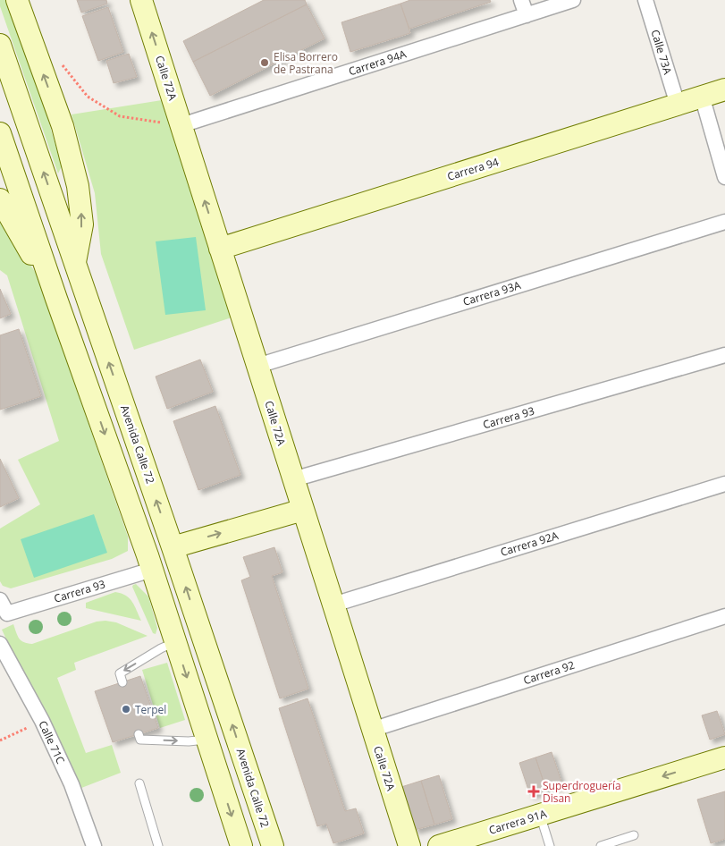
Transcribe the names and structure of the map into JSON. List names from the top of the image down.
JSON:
{
  "streets": {
    "main road": [
      "Calle 72A",
      "Carrera 94",
      "Avenida Calle 72",
      "Carrera 91A"
    ],
    "street": [
      "Calle 73A",
      "Carrera 94A",
      "Carrera 93A",
      "Carrera 93",
      "Carrera 92A",
      "Carrera 92",
      "Calle 71C"
    ]
  },
  "crossings": [
    ["Calle 73A", "Carrera 94"],
    ["Carrera 94A", "Calle 72A"],
    ["Calle 72A", "Carrera 94"],
    ["Calle 72A", "Carrera 93A"],
    ["Calle 72A", "Carrera 93"],
    ["Calle 72A", "Carrera 92A"],
    ["Calle 72A", "Carrera 92"]
  ],
  "one_way": ["Carrera 91A"],
  "places": {
    "other": ["Elisa Borrero de Pastrana", "Terpel"],
    "health": ["Superdroguería Disan"]
  }
}
